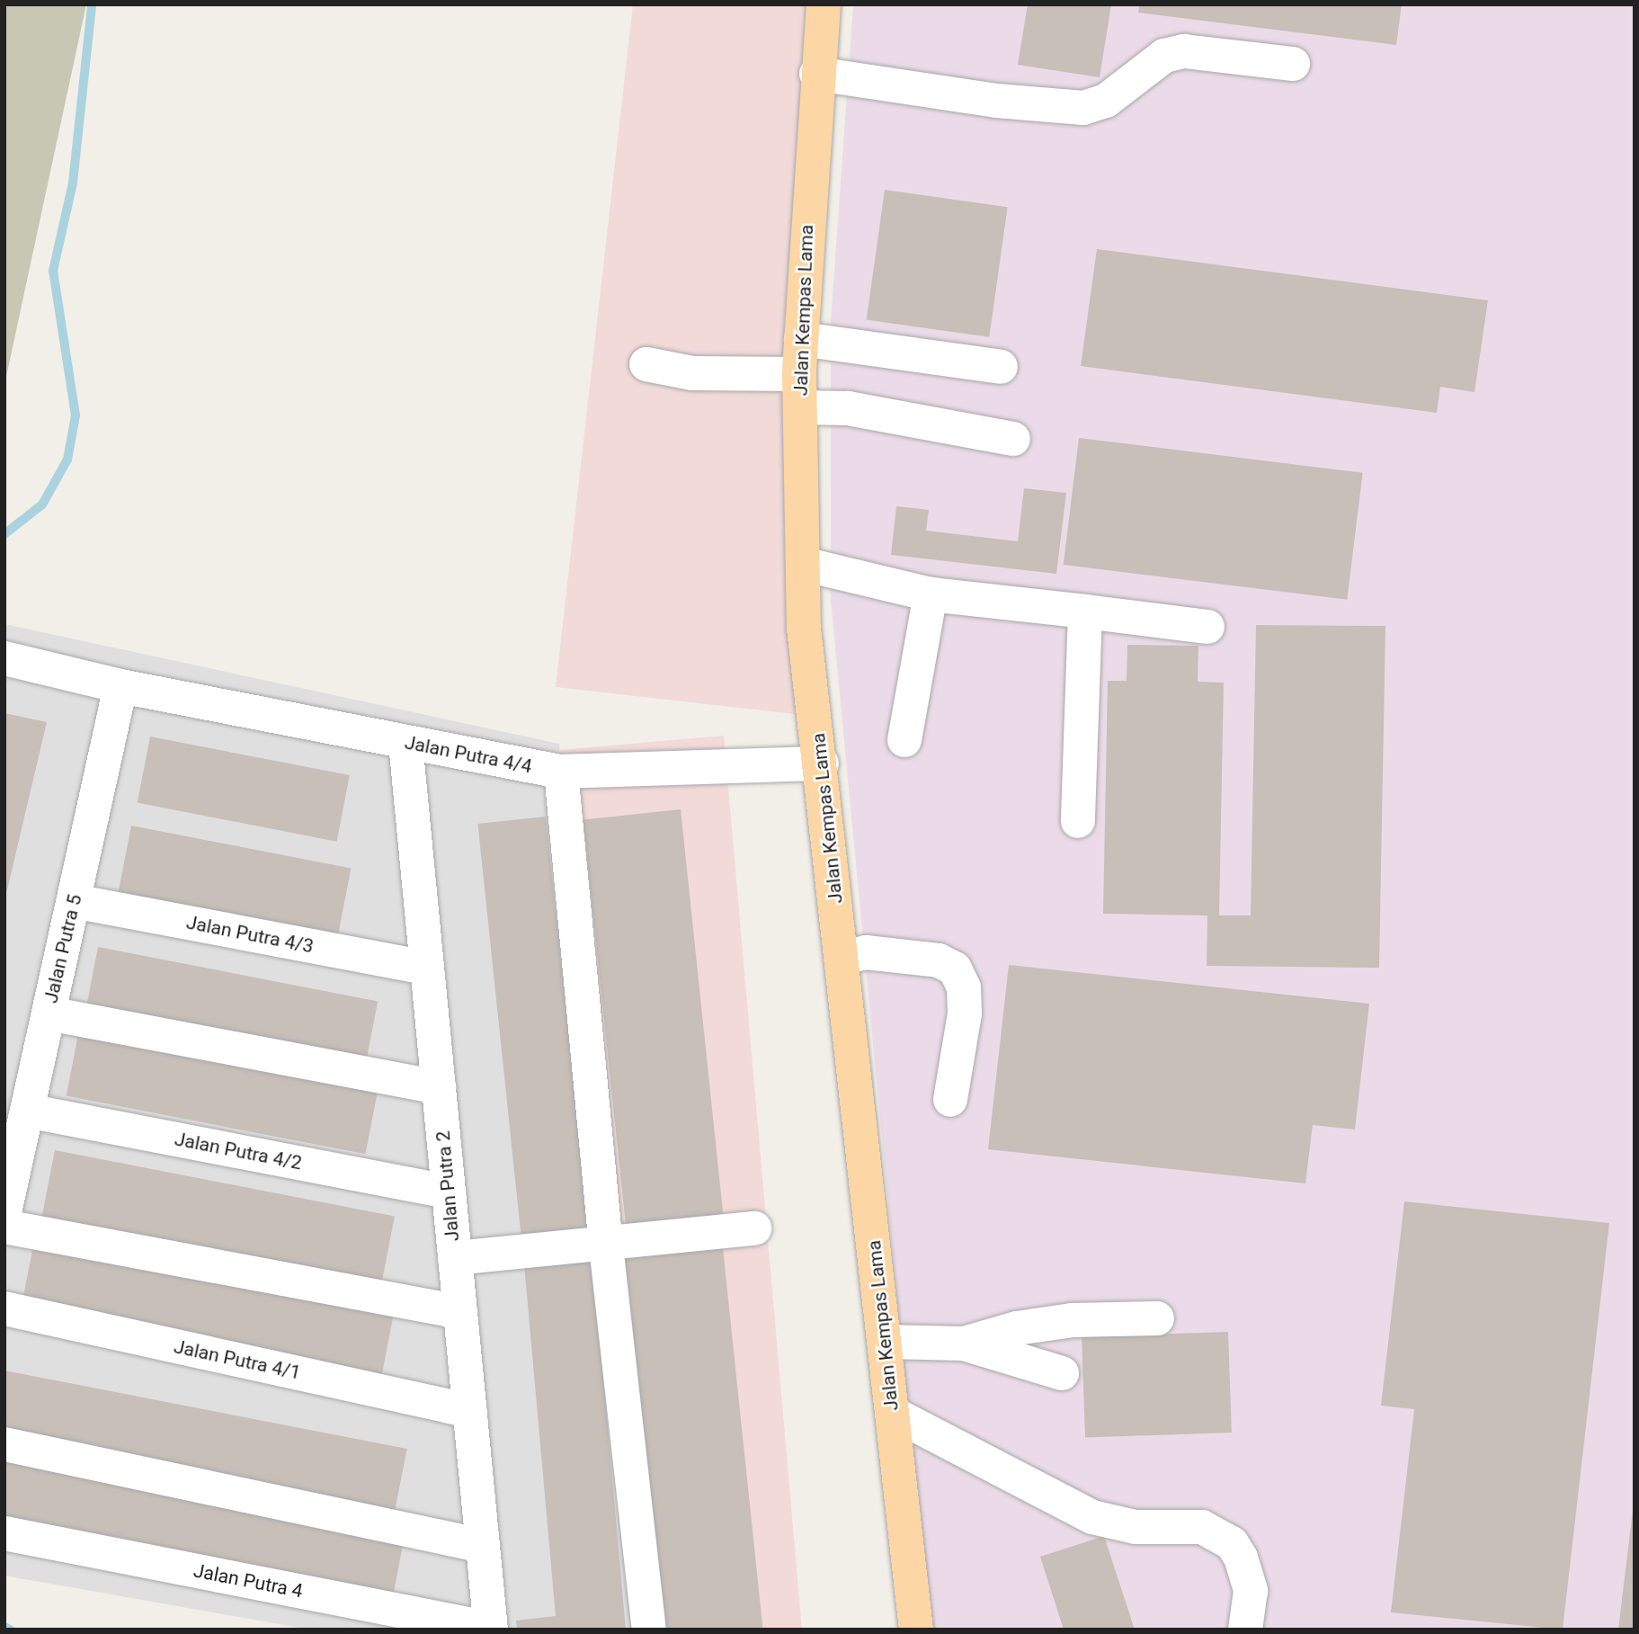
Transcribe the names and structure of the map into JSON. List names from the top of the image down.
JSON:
{
  "streets": {
    "main road": ["Jalan Kempas Lama"],
    "street": [
      "Jalan Putra 4/4",
      "Jalan Putra 4/3",
      "Jalan Putra 5",
      "Jalan Putra 4/2",
      "Jalan Putra 2",
      "Jalan Putra 4/1",
      "Jalan Putra 4"
    ]
  },
  "crossings": [
    ["Jalan Kempas Lama", "Jalan Putra 4/4"],
    ["Jalan Putra 4/4", "Jalan Putra 5"],
    ["Jalan Putra 4/4", "Jalan Putra 2"],
    ["Jalan Putra 4/3", "Jalan Putra 5"],
    ["Jalan Putra 4/3", "Jalan Putra 2"],
    ["Jalan Putra 5", "Jalan Putra 4/2"],
    ["Jalan Putra 4/2", "Jalan Putra 2"],
    ["Jalan Putra 2", "Jalan Putra 4/1"],
    ["Jalan Putra 2", "Jalan Putra 4"]
  ]
}
